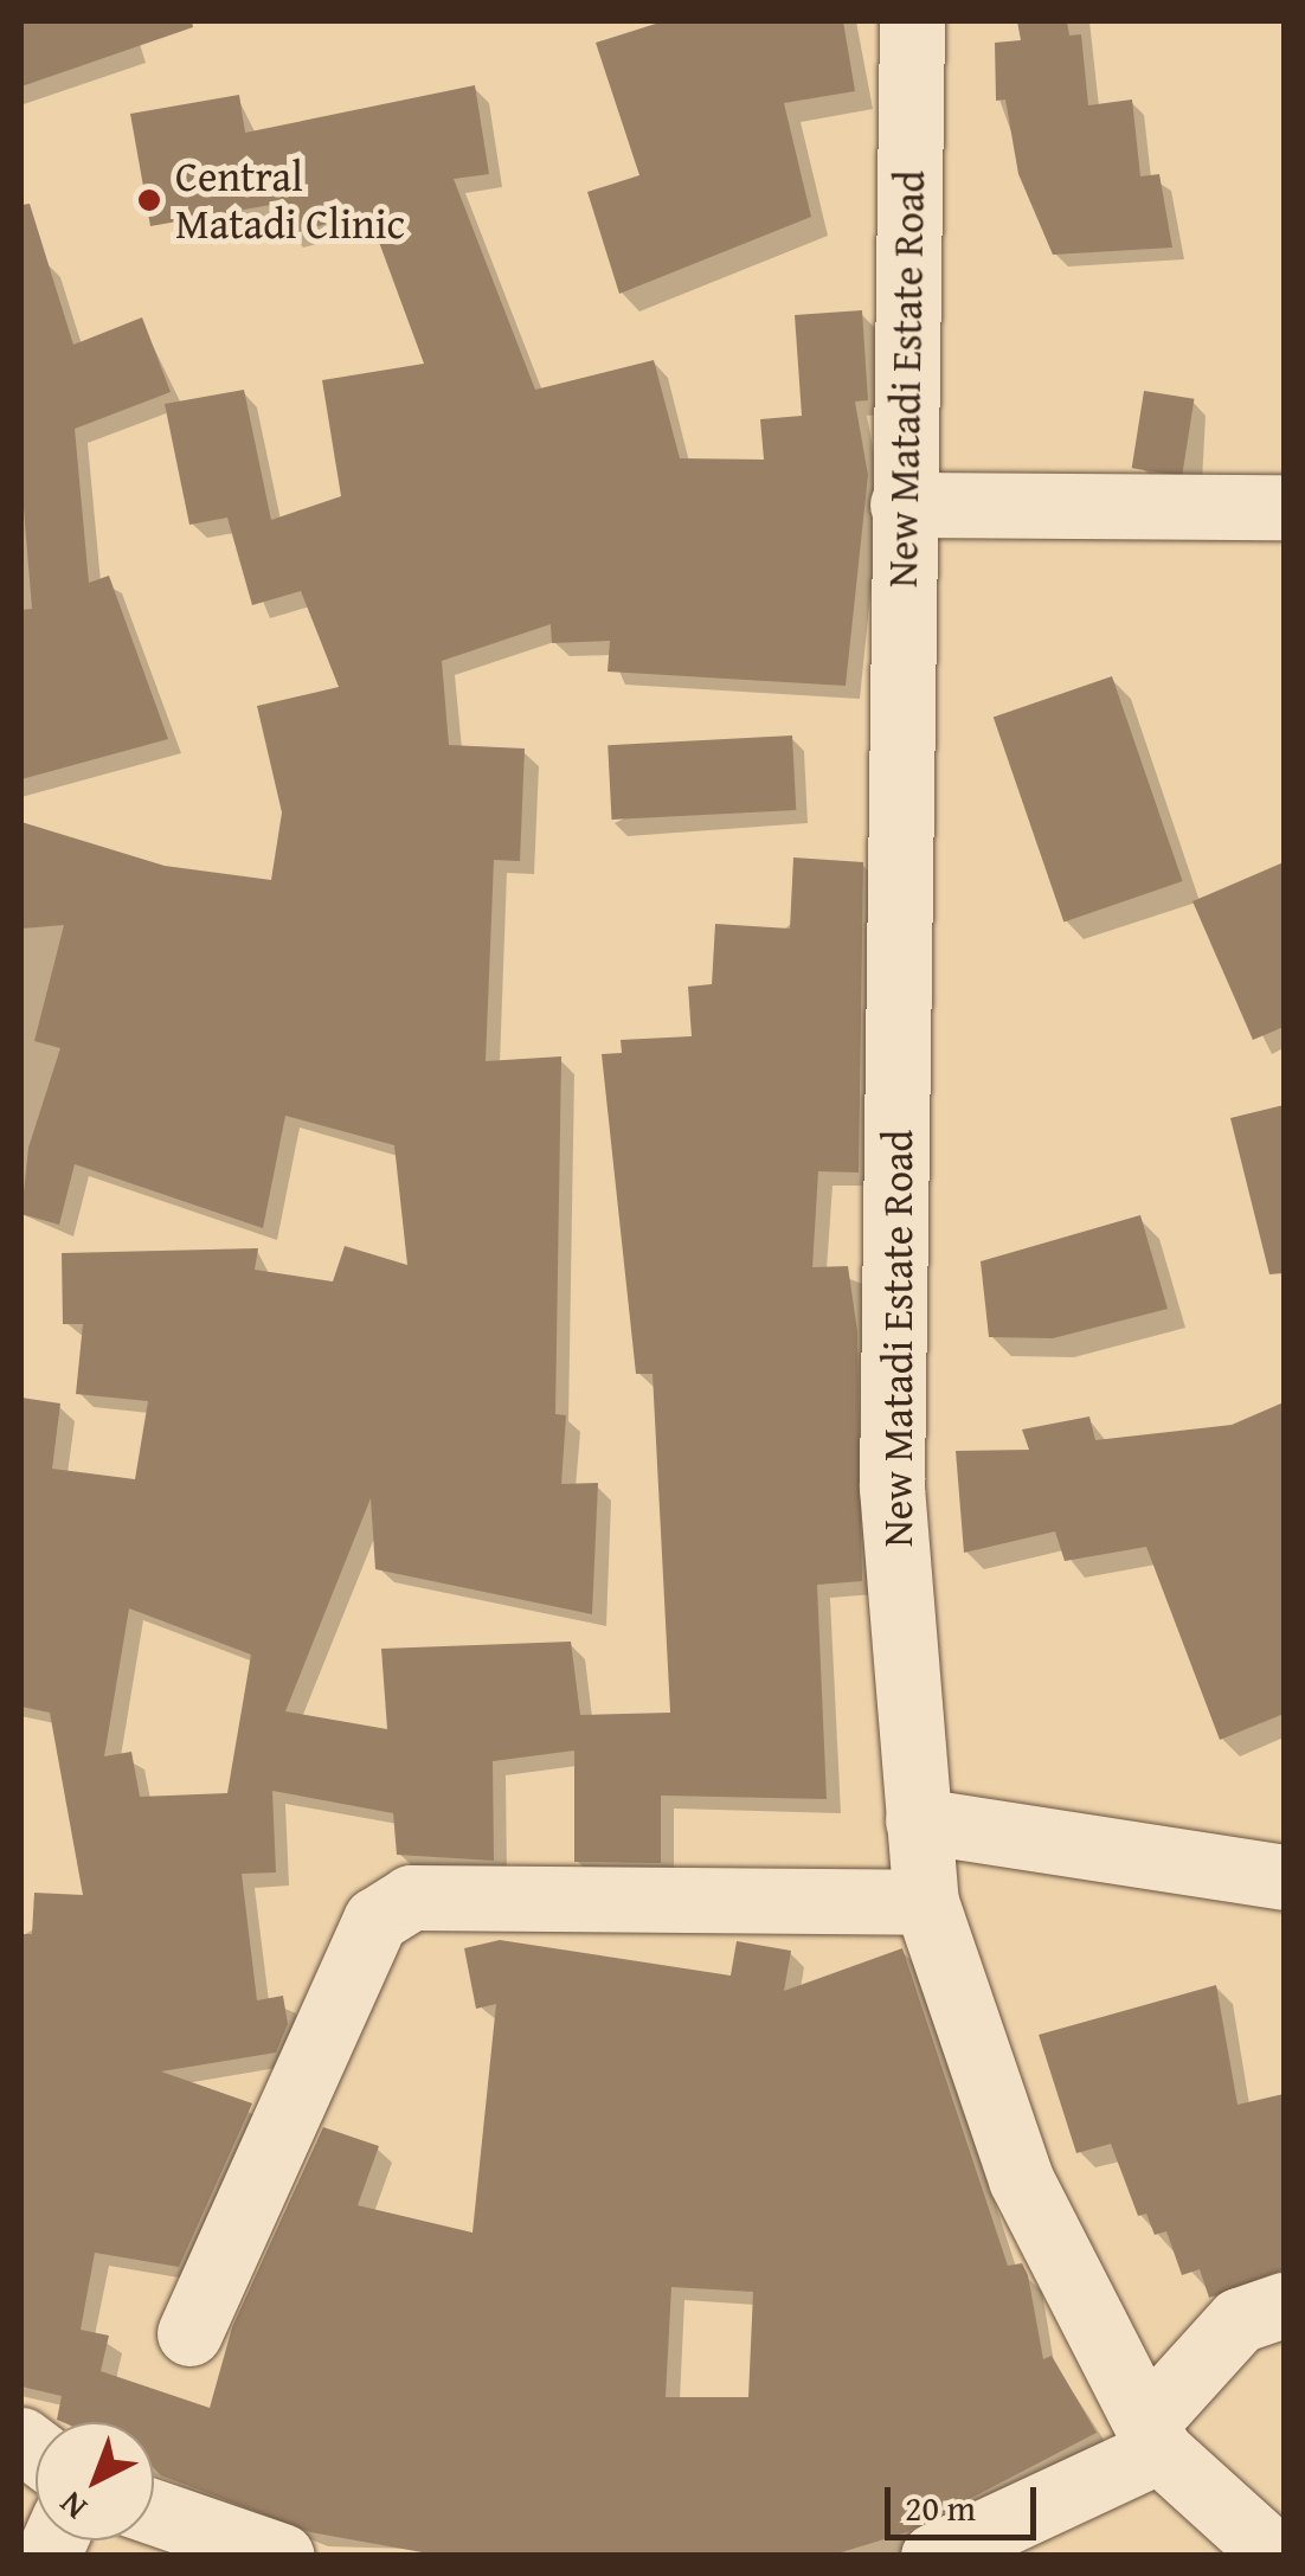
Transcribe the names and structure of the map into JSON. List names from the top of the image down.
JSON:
{
  "streets": {
    "street": ["New Matadi Estate Road"]
  },
  "places": ["Central Matadi Clinic"],
  "scale_bar": "20 m",
  "north": "bottom left"
}
